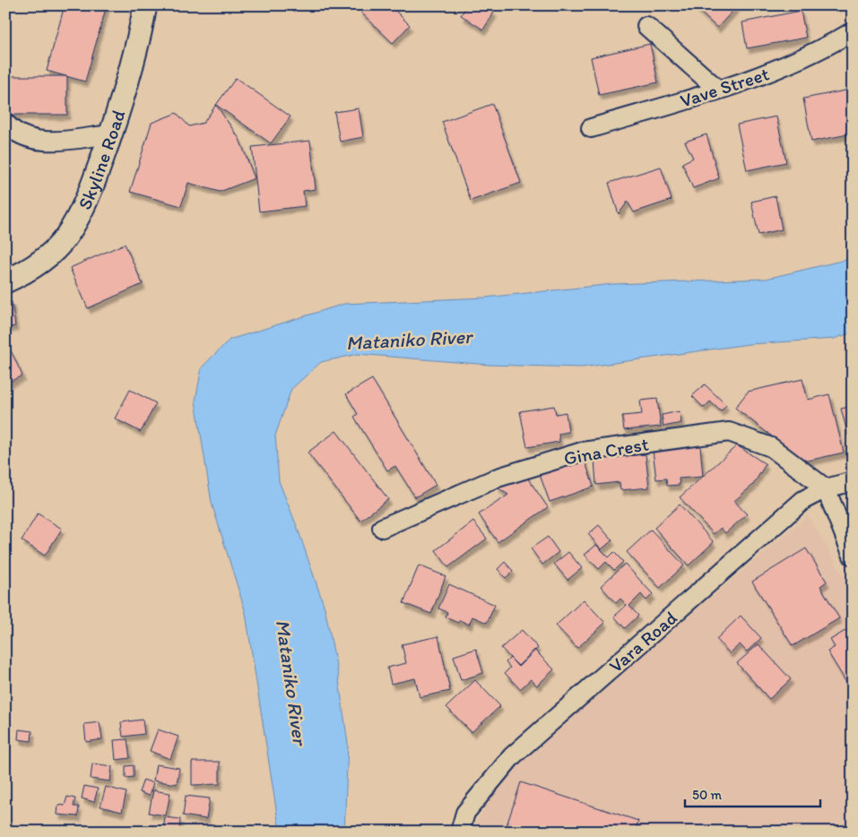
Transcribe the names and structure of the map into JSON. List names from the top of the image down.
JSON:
{
  "streets": {
    "street": [
      "Vave Street",
      "Skyline Road",
      "Gina Crest",
      "Vara Road"
    ]
  },
  "crossings": [
    ["Gina Crest", "Vara Road"]
  ],
  "water": ["Mataniko River"],
  "scale_bar": "50 m"
}
